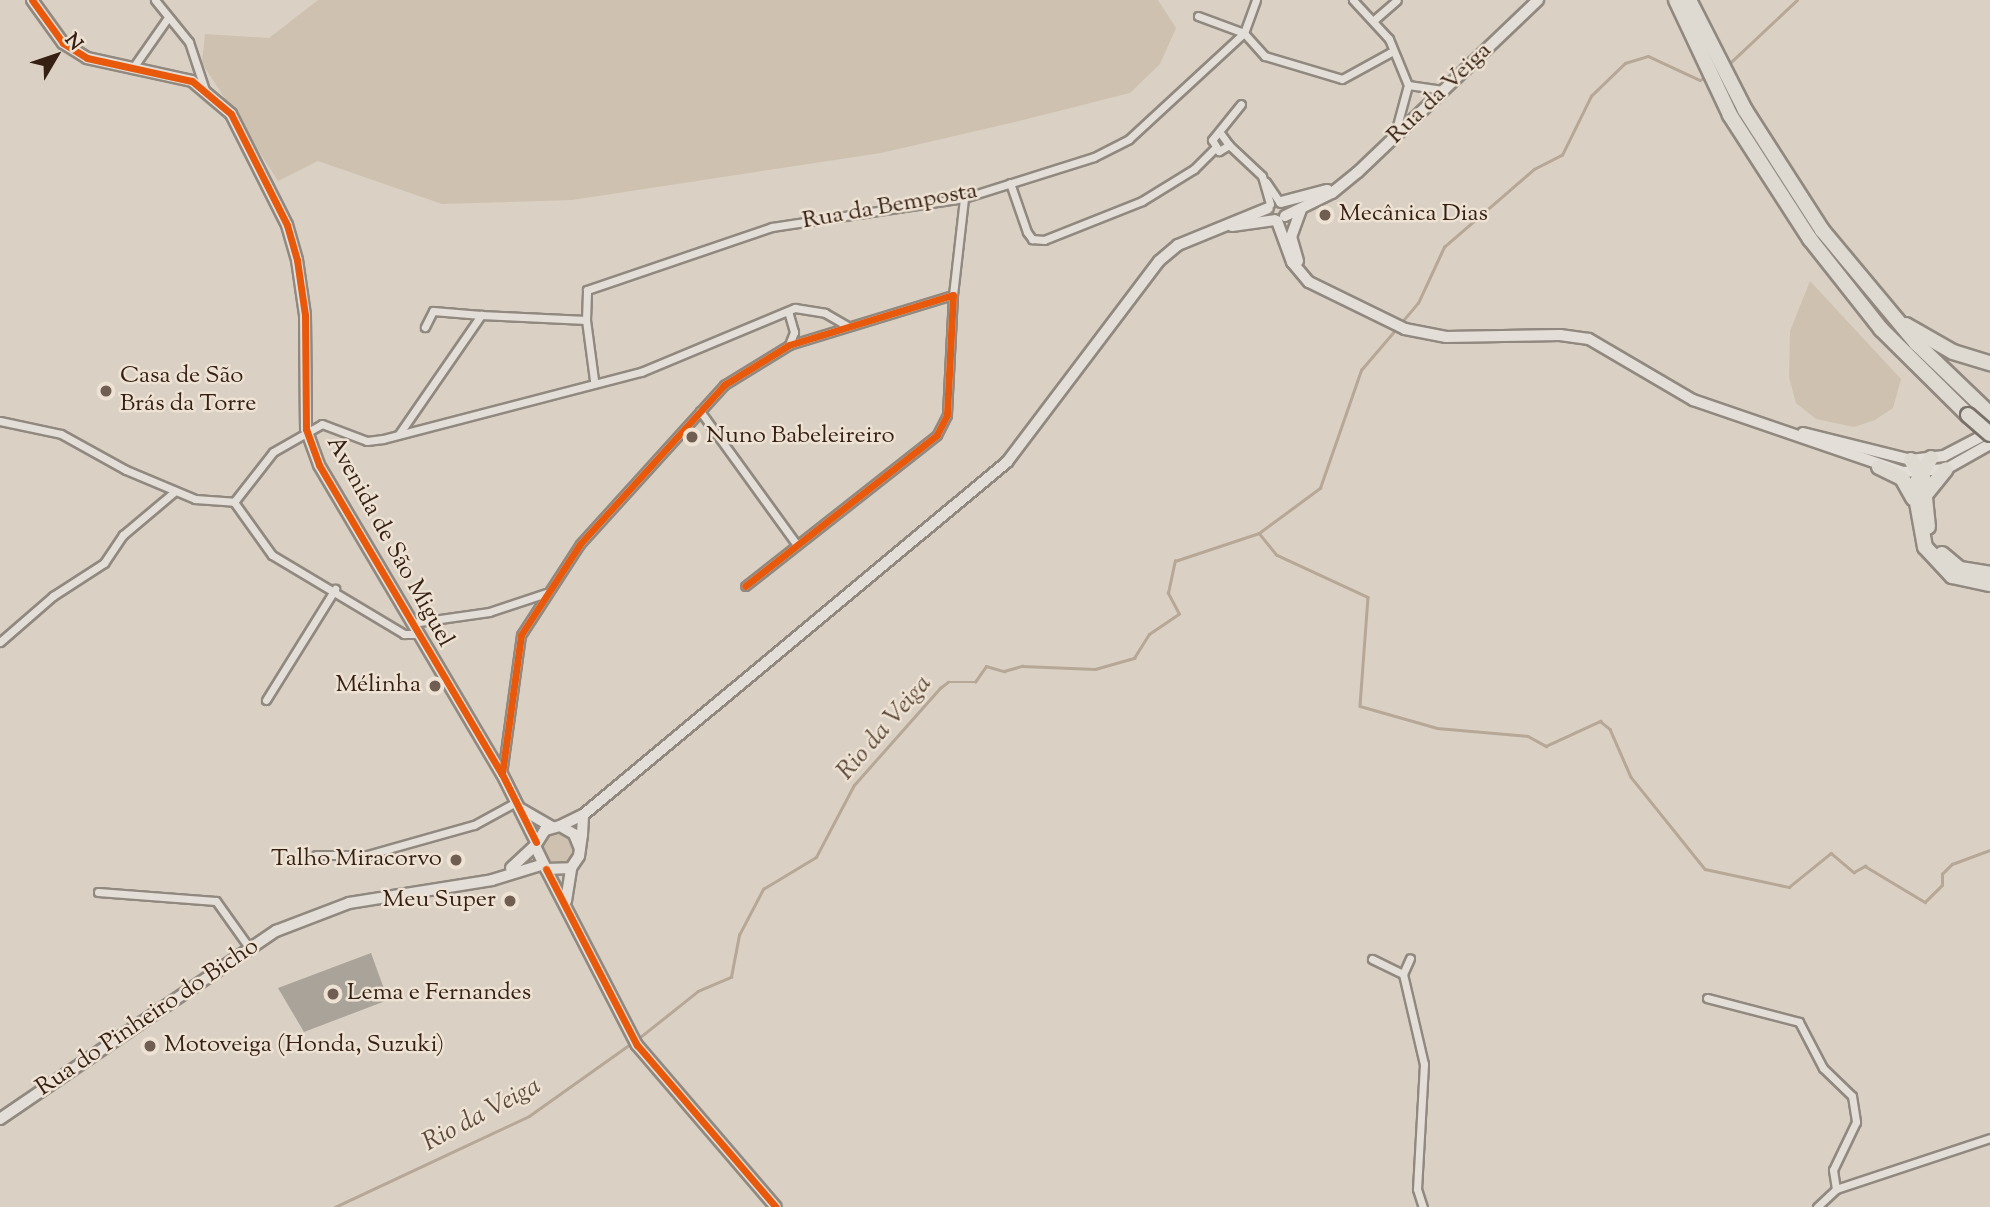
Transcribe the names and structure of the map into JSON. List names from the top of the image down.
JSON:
{
  "streets": {
    "main road": ["Rua da Veiga", "Avenida de São Miguel", "Rua do Pinheiro do Bicho"],
    "street": ["Rua da Bemposta"]
  },
  "crossings": [
    ["Avenida de São Miguel", "Rua do Pinheiro do Bicho"]
  ],
  "water": ["Rio da Veiga"],
  "places": [
    "Mecânica Dias",
    "Casa de São Brás da Torre",
    "Nuno Babeleireiro",
    "Mélinha",
    "Talho Miracorvo",
    "Meu Super",
    "Lema e Fernandes",
    "Motoveiga (Honda, Suzuki)"
  ],
  "north": "top right"
}
